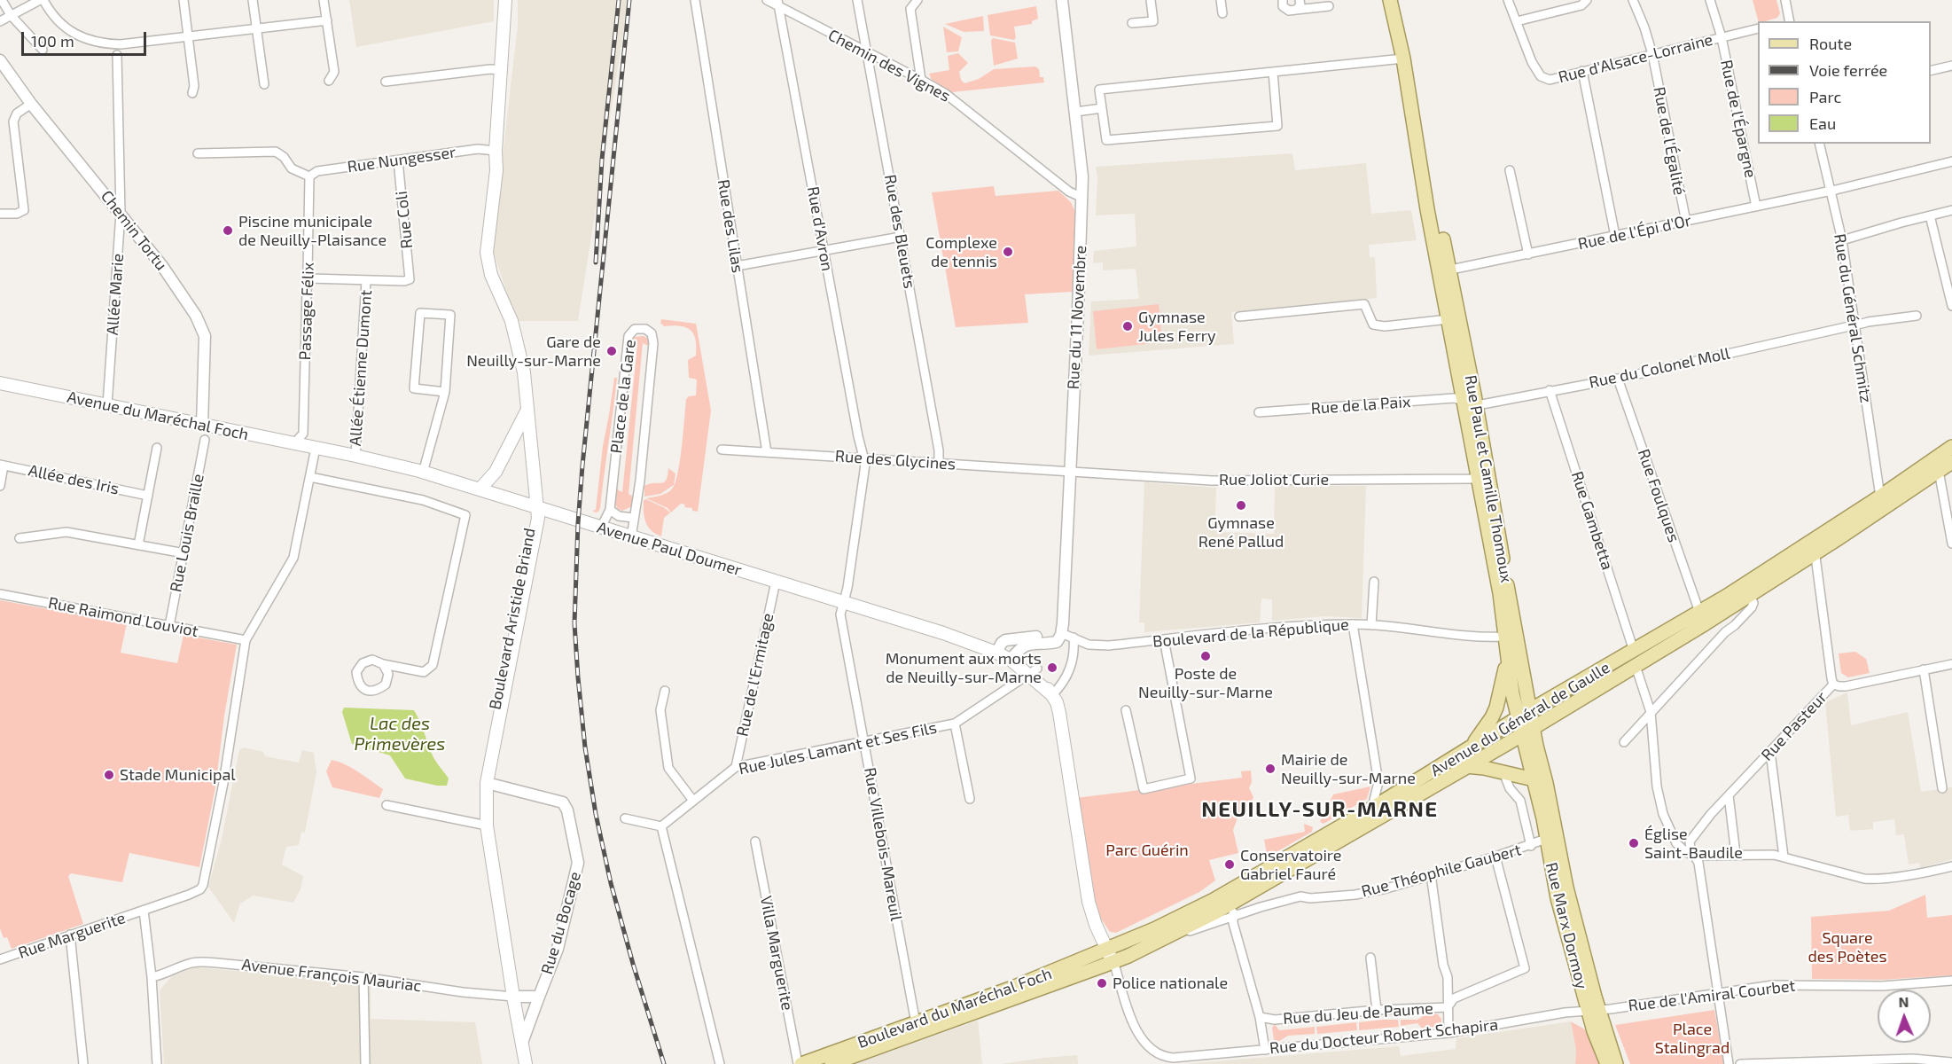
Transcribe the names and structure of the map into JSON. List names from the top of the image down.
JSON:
{
  "streets": {
    "main road": [
      "Avenue du Maréchal Foch",
      "Rue Paul et Camille Thomoux",
      "Avenue Paul Doumer",
      "Boulevard Aristide Briand",
      "Avenue du Général de Gaulle",
      "Rue Marx Dormoy",
      "Boulevard du Maréchal Foch"
    ],
    "street": [
      "Rue d'Alsace-Lorraine",
      "Chemin des Vignes",
      "Rue de l'Épargne",
      "Rue de l'Égalité",
      "Rue Nungesser",
      "Rue Coli",
      "Rue des Lilas",
      "Rue d'Avron",
      "Chemin Tortu",
      "Rue des Bleuets",
      "Rue de l'Épi d'Or",
      "Allée Marie",
      "Passage Félix",
      "Rue du 11 Novembre",
      "Rue du Général Schmitz",
      "Allée Étienne Dumont",
      "Rue du Colonel Moll",
      "Place de la Gare",
      "Rue de la Paix",
      "Rue des Glycines",
      "Allée des Iris",
      "Rue Joliot Curie",
      "Rue Foulques",
      "Rue Gambetta",
      "Rue Louis Braille",
      "Rue Raimond Louviot",
      "Boulevard de la République",
      "Rue de l'Ermitage",
      "Rue Pasteur",
      "Rue Jules Lamant et Ses Fils",
      "Rue Villebois-Mareuil",
      "Rue Théophile Gaubert",
      "Rue du Bocage",
      "Rue Marguerite",
      "Villa Marguerite",
      "Avenue François Mauriac",
      "Rue de l'Amiral Courbet",
      "Rue du Jeu de Paume",
      "Rue du Docteur Robert Schapira"
    ]
  },
  "crossings": [
    ["Rue d'Alsace-Lorraine", "Rue de l'Épargne"],
    ["Rue d'Alsace-Lorraine", "Rue de l'Égalité"],
    ["Chemin des Vignes", "Rue d'Avron"],
    ["Chemin des Vignes", "Rue des Bleuets"],
    ["Chemin des Vignes", "Rue du 11 Novembre"],
    ["Rue de l'Épargne", "Rue de l'Épi d'Or"],
    ["Rue de l'Égalité", "Rue de l'Épi d'Or"],
    ["Rue Nungesser", "Rue Coli"],
    ["Rue Nungesser", "Passage Félix"],
    ["Rue Coli", "Allée Étienne Dumont"],
    ["Rue des Lilas", "Rue des Glycines"],
    ["Rue d'Avron", "Rue des Glycines"],
    ["Rue d'Avron", "Avenue Paul Doumer"],
    ["Rue d'Avron", "Rue Villebois-Mareuil"],
    ["Chemin Tortu", "Allée Marie"],
    ["Chemin Tortu", "Avenue du Maréchal Foch"],
    ["Rue des Bleuets", "Rue des Glycines"],
    ["Rue de l'Épi d'Or", "Rue du Général Schmitz"],
    ["Rue de l'Épi d'Or", "Rue Paul et Camille Thomoux"],
    ["Allée Marie", "Avenue du Maréchal Foch"],
    ["Passage Félix", "Avenue du Maréchal Foch"],
    ["Rue du 11 Novembre", "Rue des Glycines"],
    ["Rue du 11 Novembre", "Rue Joliot Curie"],
    ["Rue du 11 Novembre", "Boulevard de la République"],
    ["Rue du Général Schmitz", "Rue du Colonel Moll"],
    ["Allée Étienne Dumont", "Avenue du Maréchal Foch"],
    ["Allée Étienne Dumont", "Avenue Paul Doumer"],
    ["Rue du Colonel Moll", "Rue de la Paix"],
    ["Rue du Colonel Moll", "Rue Paul et Camille Thomoux"],
    ["Rue du Colonel Moll", "Rue Foulques"],
    ["Rue du Colonel Moll", "Rue Gambetta"],
    ["Place de la Gare", "Avenue Paul Doumer"],
    ["Rue de la Paix", "Rue Paul et Camille Thomoux"],
    ["Avenue du Maréchal Foch", "Avenue Paul Doumer"],
    ["Rue des Glycines", "Rue Joliot Curie"],
    ["Rue Paul et Camille Thomoux", "Rue Joliot Curie"],
    ["Rue Paul et Camille Thomoux", "Boulevard de la République"],
    ["Rue Paul et Camille Thomoux", "Avenue du Général de Gaulle"],
    ["Rue Paul et Camille Thomoux", "Rue Marx Dormoy"],
    ["Rue Foulques", "Avenue du Général de Gaulle"],
    ["Rue Gambetta", "Avenue du Général de Gaulle"],
    ["Rue Louis Braille", "Rue Raimond Louviot"],
    ["Avenue Paul Doumer", "Boulevard Aristide Briand"],
    ["Avenue Paul Doumer", "Rue de l'Ermitage"],
    ["Avenue Paul Doumer", "Avenue du Général de Gaulle"],
    ["Avenue Paul Doumer", "Rue Jules Lamant et Ses Fils"],
    ["Avenue Paul Doumer", "Rue Villebois-Mareuil"],
    ["Avenue Paul Doumer", "Boulevard du Maréchal Foch"],
    ["Avenue Paul Doumer", "Rue du Docteur Robert Schapira"],
    ["Rue Raimond Louviot", "Rue Marguerite"],
    ["Boulevard Aristide Briand", "Rue du Bocage"],
    ["Boulevard Aristide Briand", "Avenue François Mauriac"],
    ["Rue de l'Ermitage", "Rue Jules Lamant et Ses Fils"],
    ["Avenue du Général de Gaulle", "Rue Pasteur"],
    ["Avenue du Général de Gaulle", "Rue Théophile Gaubert"],
    ["Avenue du Général de Gaulle", "Boulevard du Maréchal Foch"],
    ["Avenue du Général de Gaulle", "Rue du Jeu de Paume"],
    ["Avenue du Général de Gaulle", "Rue du Docteur Robert Schapira"],
    ["Rue Jules Lamant et Ses Fils", "Rue Villebois-Mareuil"],
    ["Rue Villebois-Mareuil", "Boulevard du Maréchal Foch"],
    ["Rue Théophile Gaubert", "Rue Marx Dormoy"],
    ["Rue Théophile Gaubert", "Rue du Jeu de Paume"],
    ["Rue du Bocage", "Avenue François Mauriac"],
    ["Rue Marx Dormoy", "Rue de l'Amiral Courbet"],
    ["Rue Marx Dormoy", "Rue du Docteur Robert Schapira"],
    ["Villa Marguerite", "Boulevard du Maréchal Foch"],
    ["Rue de l'Amiral Courbet", "Rue du Docteur Robert Schapira"],
    ["Boulevard du Maréchal Foch", "Rue du Docteur Robert Schapira"]
  ],
  "districts": ["NEUILLY-SUR-MARNE"],
  "water": ["Lac des Primevères"],
  "parks": ["Parc Guérin", "Square des Poètes", "Place Stalingrad"],
  "places": [
    "Piscine municipale de Neuilly-Plaisance",
    "Complexe de tennis",
    "Gymnase Jules Ferry",
    "Gare de Neuilly-sur-Marne",
    "Gymnase René Pallud",
    "Poste de Neuilly-sur-Marne",
    "Monument aux morts de Neuilly-sur-Marne",
    "Mairie de Neuilly-sur-Marne",
    "Stade Municipal",
    "Église Saint-Baudile",
    "Conservatoire Gabriel Fauré",
    "Police nationale"
  ],
  "legend": [
    "Route",
    "Voie ferrée",
    "Parc",
    "Eau"
  ],
  "scale_bar": "100 m",
  "north": "top"
}
